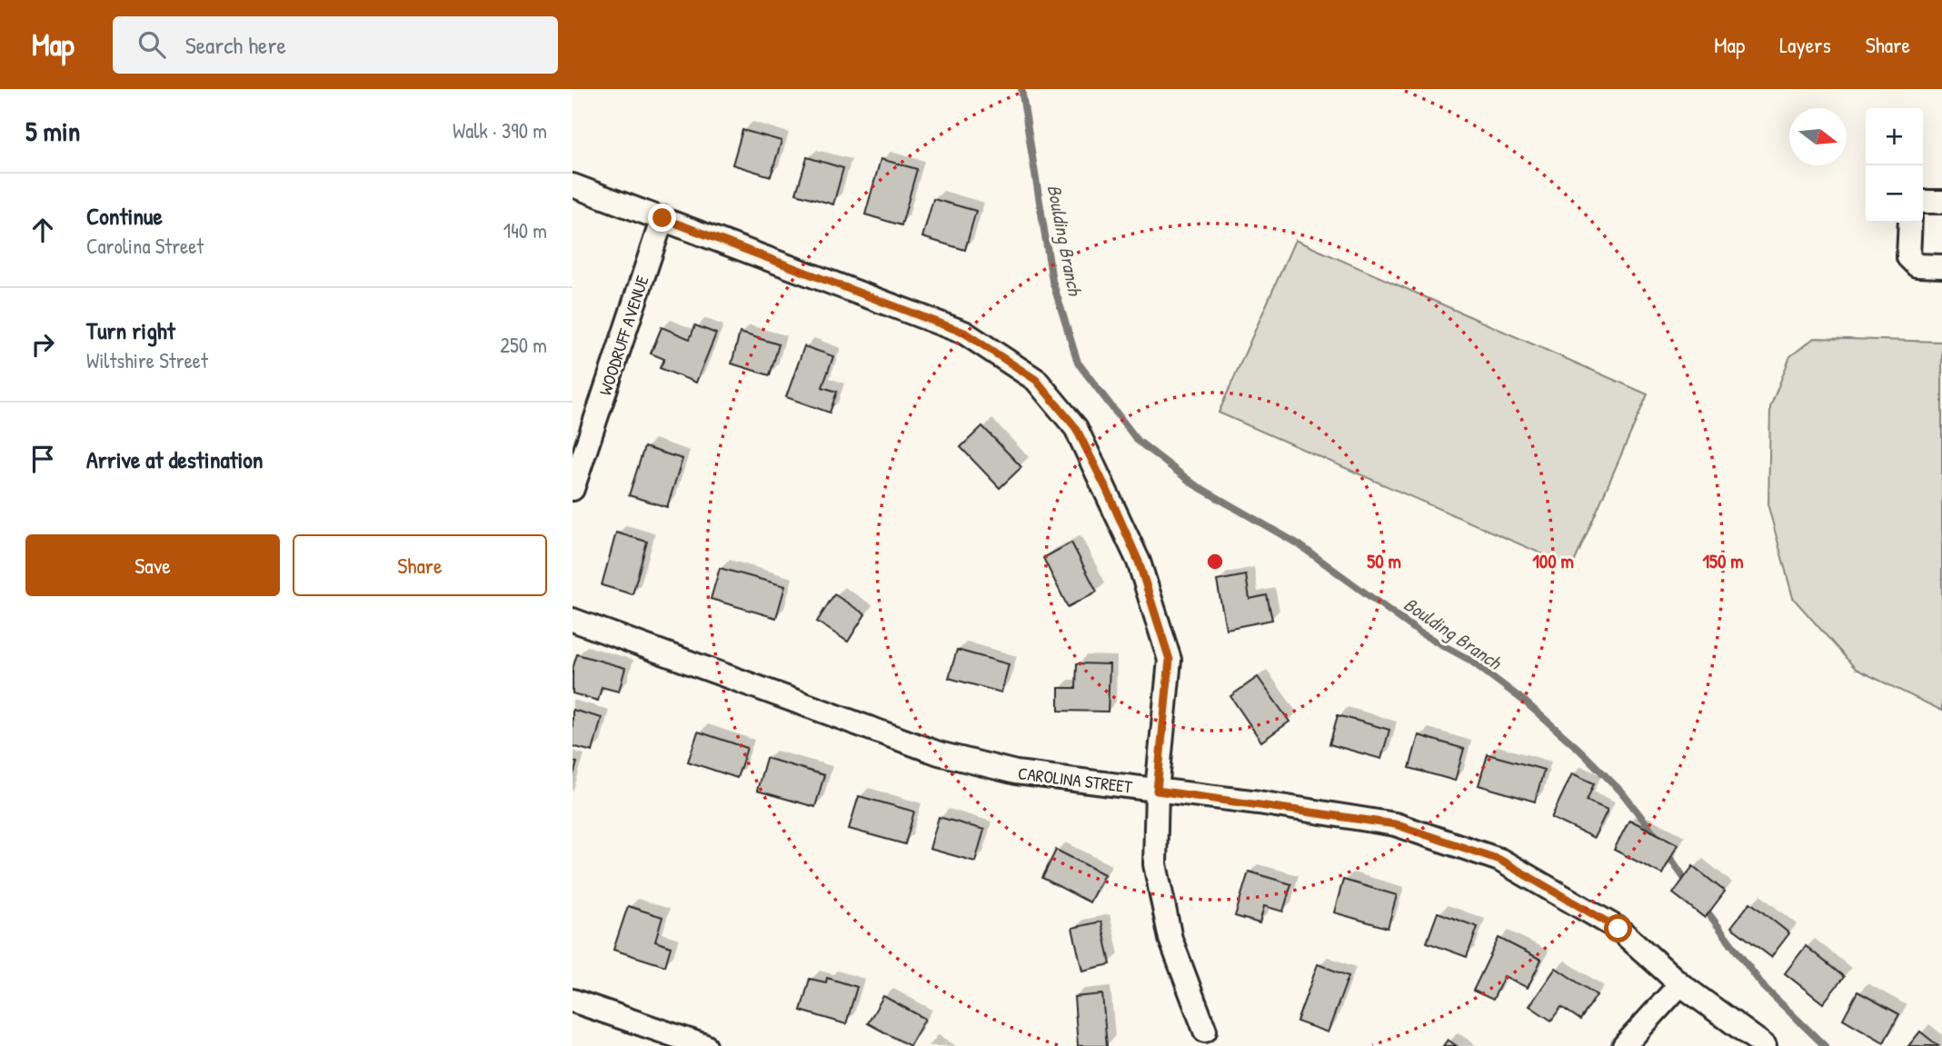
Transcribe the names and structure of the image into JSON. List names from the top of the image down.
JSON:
{
  "streets": {
    "street": ["WOODRUFF AVENUE", "CAROLINA STREET"]
  },
  "water": ["Boulding Branch"],
  "north": "right",
  "page": {
    "header": "Map",
    "search": "Search here",
    "nav": ["Map", "Layers", "Share"],
    "heading": ["5 min", "Walk · 390 m"],
    "map_buttons": ["+", "−"],
    "list": [
      ["Continue", "Carolina Street", "140 m"],
      ["Turn right", "Wiltshire Street", "250 m"],
      "Arrive at destination"
    ],
    "buttons": ["Save", "Share"]
  },
  "rings": ["50 m", "100 m", "150 m"]
}
